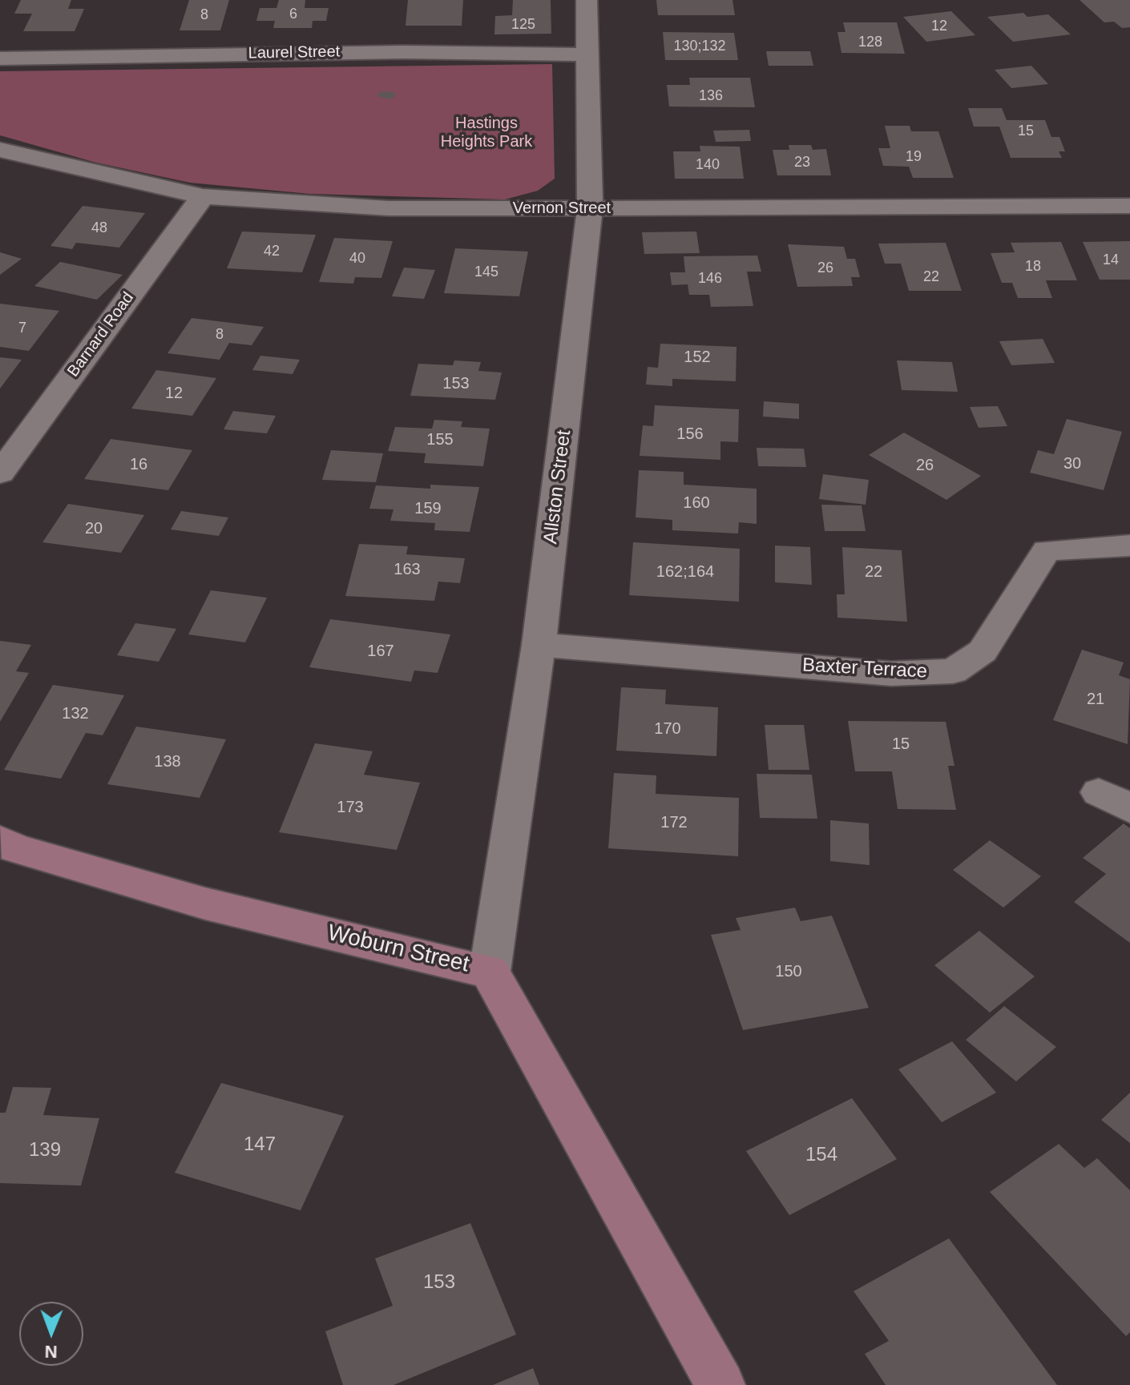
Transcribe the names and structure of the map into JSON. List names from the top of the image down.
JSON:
{
  "streets": {
    "street": [
      "Laurel Street",
      "Vernon Street",
      "Barnard Road",
      "Allston Street",
      "Baxter Terrace",
      "Woburn Street"
    ]
  },
  "crossings": [
    ["Laurel Street", "Allston Street"],
    ["Vernon Street", "Barnard Road"],
    ["Vernon Street", "Allston Street"],
    ["Allston Street", "Baxter Terrace"],
    ["Allston Street", "Woburn Street"]
  ],
  "parks": ["Hastings Heights Park"],
  "house_numbers": [
    "6",
    "8",
    "125",
    "12",
    "128",
    "130;132",
    "136",
    "15",
    "19",
    "23",
    "140",
    "48",
    "42",
    "40",
    "14",
    "18",
    "26",
    "145",
    "22",
    "146",
    "7",
    "8",
    "152",
    "153",
    "12",
    "156",
    "155",
    "30",
    "16",
    "26",
    "160",
    "159",
    "20",
    "163",
    "162;164",
    "22",
    "167",
    "21",
    "132",
    "170",
    "15",
    "138",
    "173",
    "172",
    "150",
    "147",
    "139",
    "154",
    "153"
  ],
  "north": "bottom"
}
